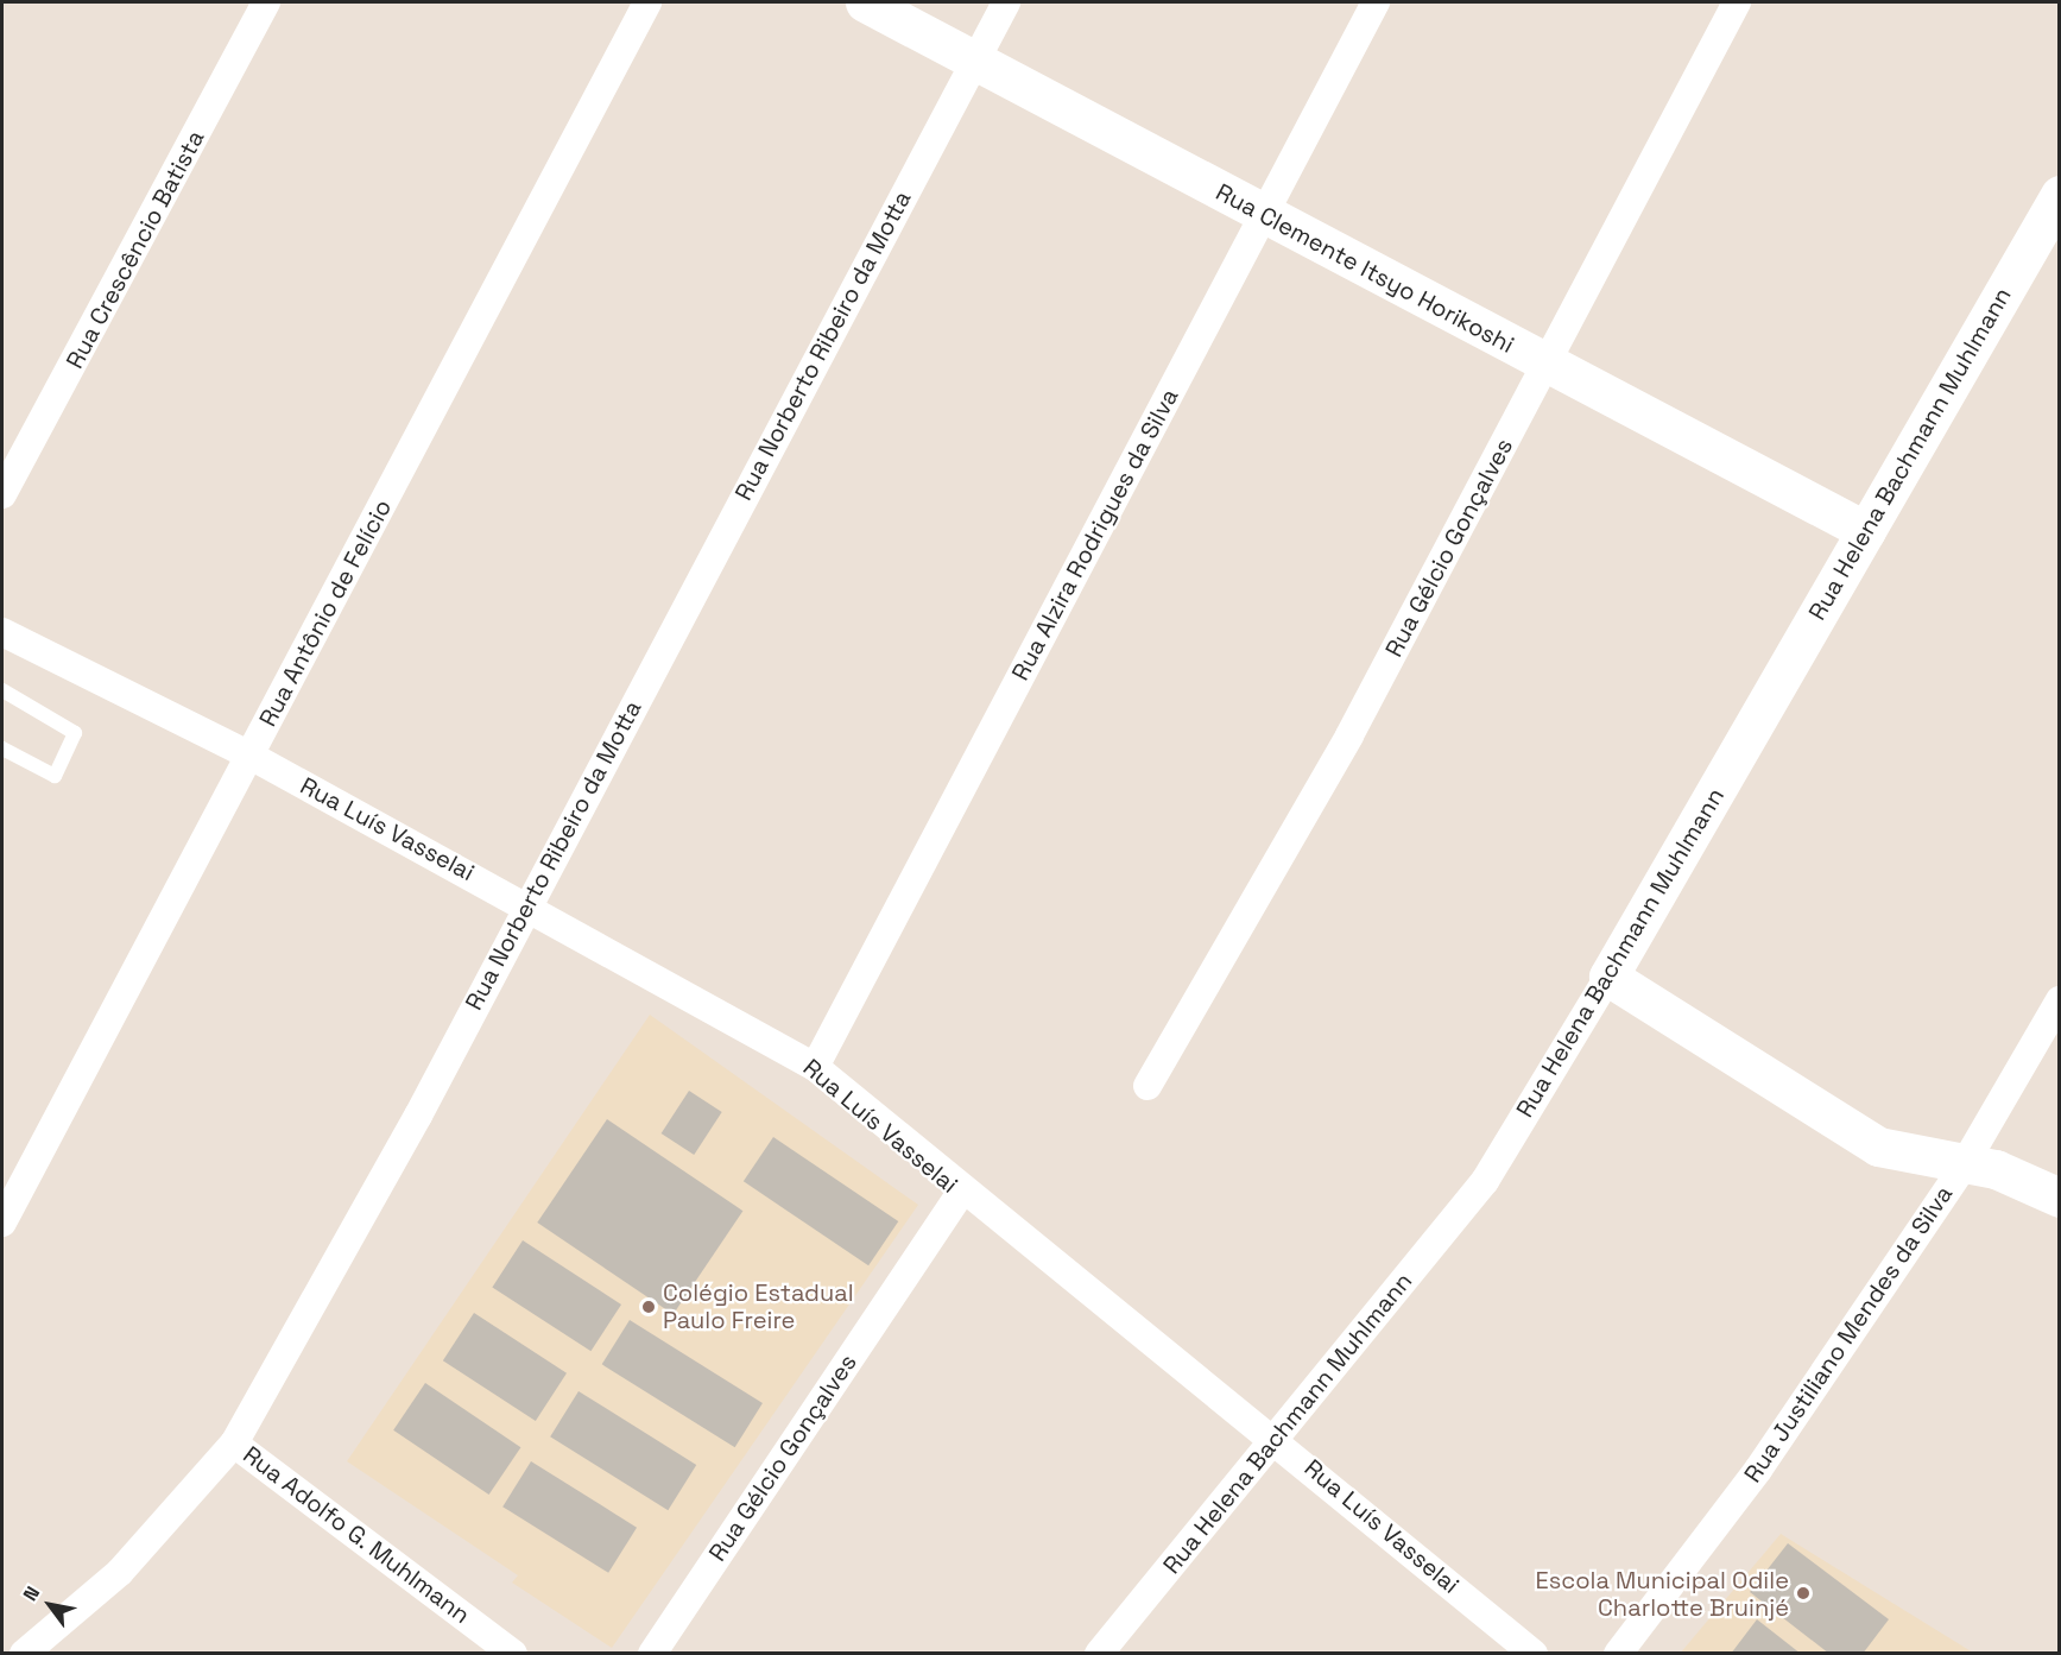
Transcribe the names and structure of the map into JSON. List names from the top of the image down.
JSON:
{
  "streets": {
    "street": [
      "Rua Crescêncio Batista",
      "Rua Clemente Itsyo Horikoshi",
      "Rua Norberto Ribeiro da Motta",
      "Rua Helena Bachmann Muhlmann",
      "Rua Alzira Rodrigues da Silva",
      "Rua Gélcio Gonçalves",
      "Rua Antônio de Felício",
      "Rua Luís Vasselai",
      "Rua Justiliano Mendes da Silva",
      "Rua Adolfo G. Muhlmann"
    ]
  },
  "crossings": [
    ["Rua Clemente Itsyo Horikoshi", "Rua Norberto Ribeiro da Motta"],
    ["Rua Clemente Itsyo Horikoshi", "Rua Helena Bachmann Muhlmann"],
    ["Rua Clemente Itsyo Horikoshi", "Rua Alzira Rodrigues da Silva"],
    ["Rua Clemente Itsyo Horikoshi", "Rua Gélcio Gonçalves"],
    ["Rua Norberto Ribeiro da Motta", "Rua Luís Vasselai"],
    ["Rua Norberto Ribeiro da Motta", "Rua Adolfo G. Muhlmann"],
    ["Rua Helena Bachmann Muhlmann", "Rua Luís Vasselai"],
    ["Rua Alzira Rodrigues da Silva", "Rua Luís Vasselai"],
    ["Rua Gélcio Gonçalves", "Rua Luís Vasselai"],
    ["Rua Antônio de Felício", "Rua Luís Vasselai"]
  ],
  "places": ["Colégio Estadual Paulo Freire", "Escola Municipal Odile Charlotte Bruinjé"],
  "north": "top left"
}
